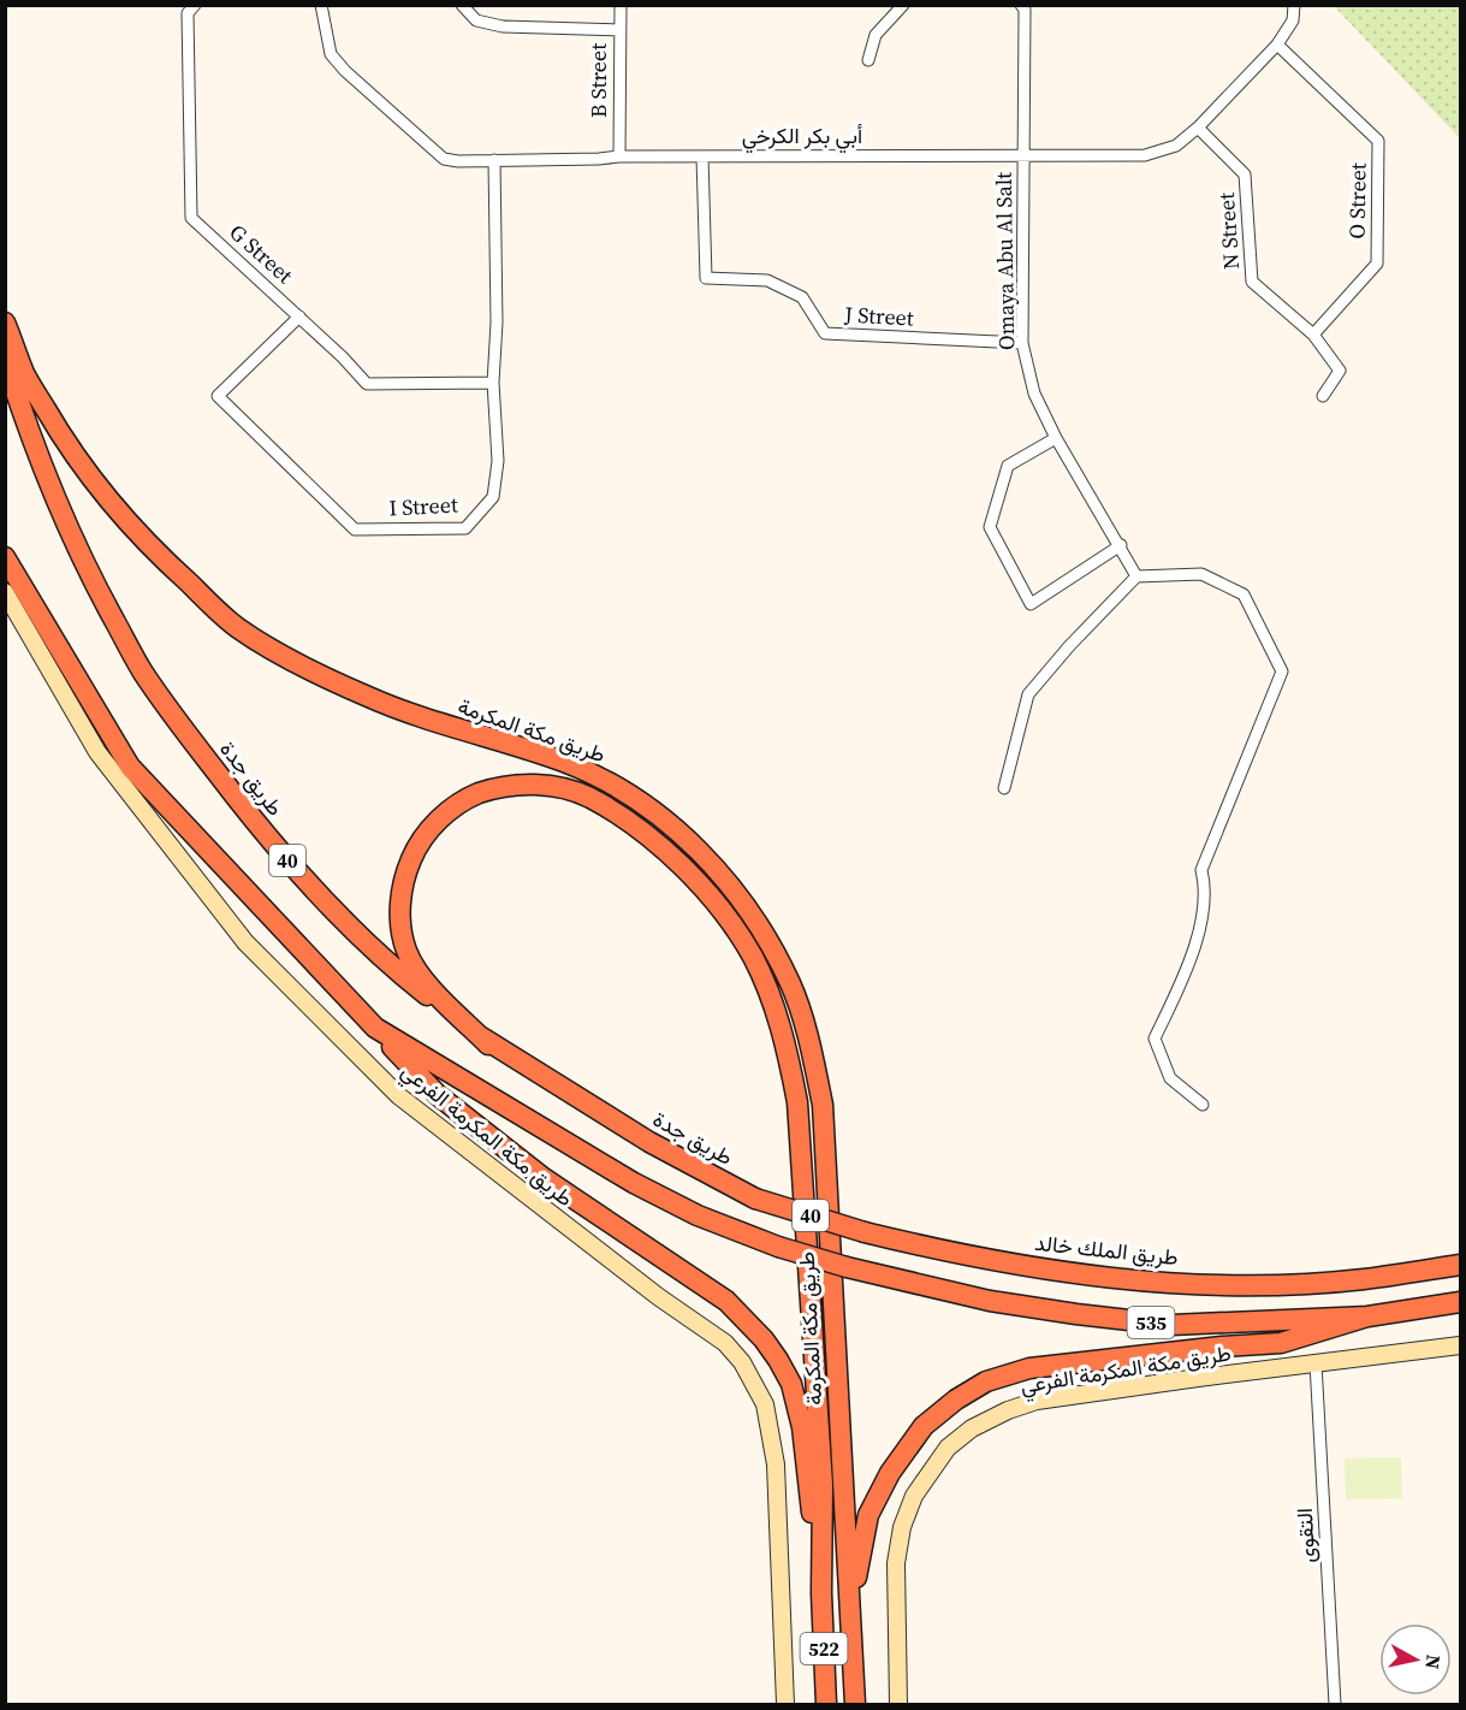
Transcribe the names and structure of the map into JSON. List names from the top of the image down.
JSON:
{
  "streets": {
    "highway": [
      "طريق مكة المكرمة",
      "طريق جدة",
      "40",
      "طريق الملك خالد",
      "535",
      "522"
    ],
    "street": [
      "B Street",
      "أبي بكر الكرخي",
      "O Street",
      "N Street",
      "G Street",
      "Omaya Abu Al Salt",
      "J Street",
      "I Street",
      "طريق مكة المكرمة الفرعي",
      "التقوى"
    ]
  },
  "crossings": [
    ["B Street", "أبي بكر الكرخي"],
    ["أبي بكر الكرخي", "O Street"],
    ["أبي بكر الكرخي", "N Street"],
    ["أبي بكر الكرخي", "Omaya Abu Al Salt"],
    ["أبي بكر الكرخي", "J Street"],
    ["أبي بكر الكرخي", "I Street"],
    ["O Street", "N Street"],
    ["G Street", "I Street"],
    ["Omaya Abu Al Salt", "J Street"],
    ["طريق مكة المكرمة", "طريق جدة"],
    ["طريق جدة", "طريق الملك خالد"],
    ["40", "535"],
    ["طريق مكة المكرمة الفرعي", "التقوى"]
  ],
  "north": "right"
}
